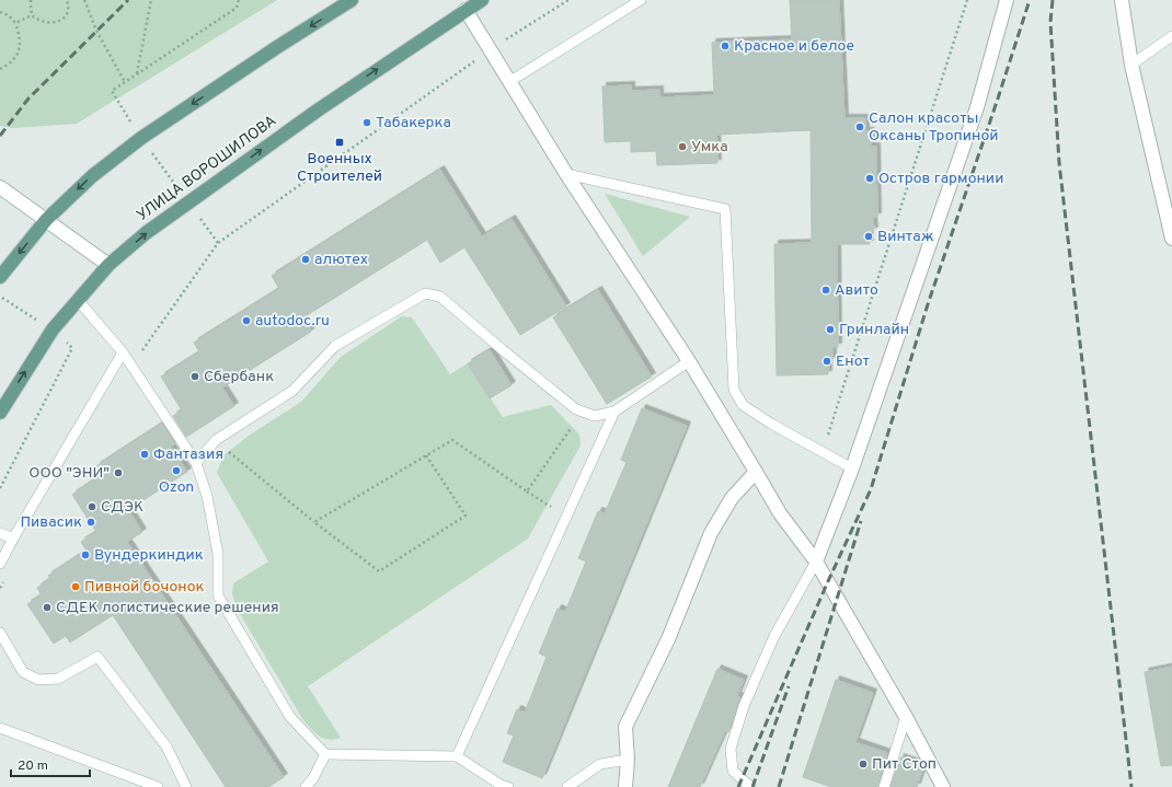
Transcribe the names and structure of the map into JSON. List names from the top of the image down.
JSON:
{
  "streets": {
    "main road": ["УЛИЦА ВОРОШИЛОВА"]
  },
  "places": {
    "other": [
      "Красное и белое",
      "Табакерка",
      "Салон красоты Оксаны Тропиной",
      "Умка",
      "Остров гармонии",
      "Винтаж",
      "алютех",
      "Авито",
      "autodoc.ru",
      "Гринлайн",
      "Енот",
      "Сбербанк",
      "Фантазия",
      "Ozon",
      "ООО \"ЭНИ\"",
      "СДЭК",
      "Пивасик",
      "Вундеркиндик",
      "Пивной бочонок",
      "СДЕК логистические решения",
      "Пит Стоп"
    ],
    "transit": ["Военных Строителей"]
  },
  "scale_bar": "20 m"
}
